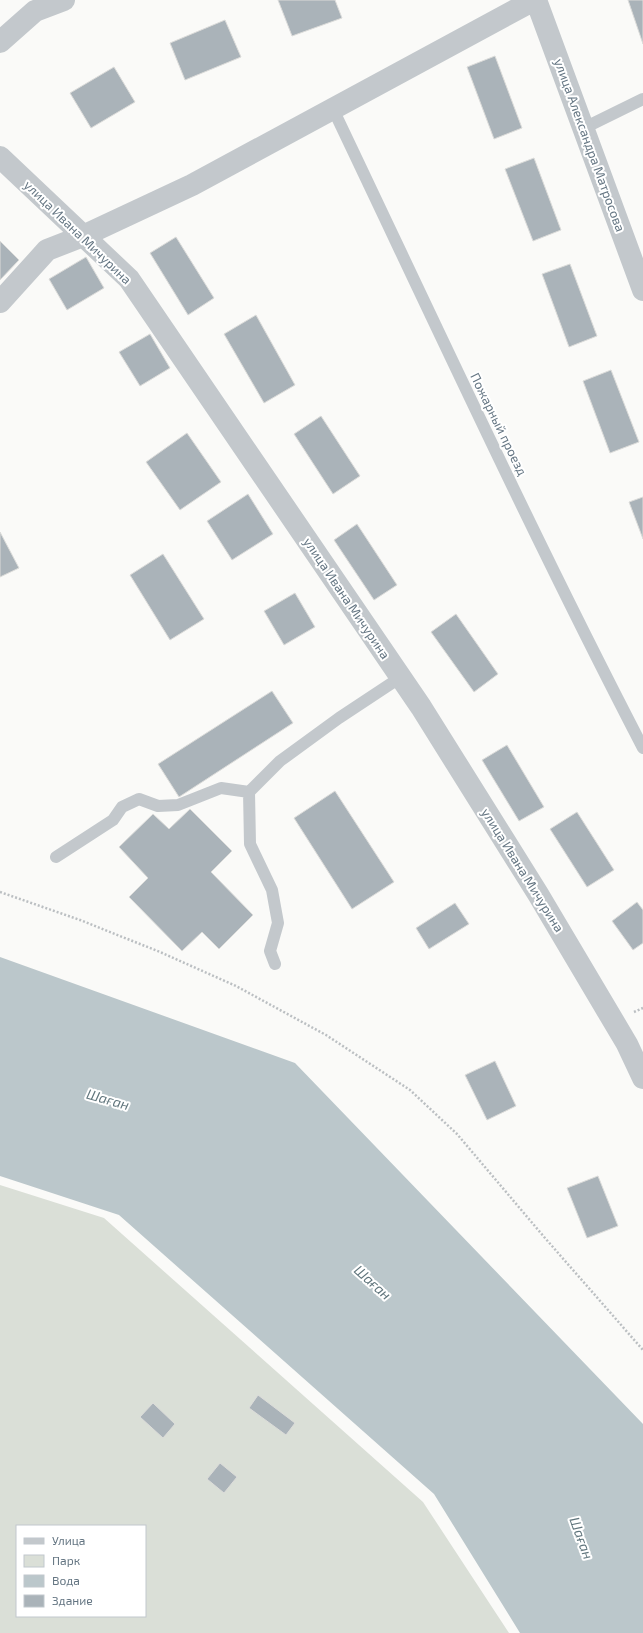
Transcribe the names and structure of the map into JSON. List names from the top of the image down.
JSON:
{
  "streets": {
    "street": ["улица Александра Матросова", "улица Ивана Мичурина"],
    "lane": ["Пожарный проезд"]
  },
  "water": ["Шаған"],
  "legend": [
    "Улица",
    "Парк",
    "Вода",
    "Здание"
  ]
}
